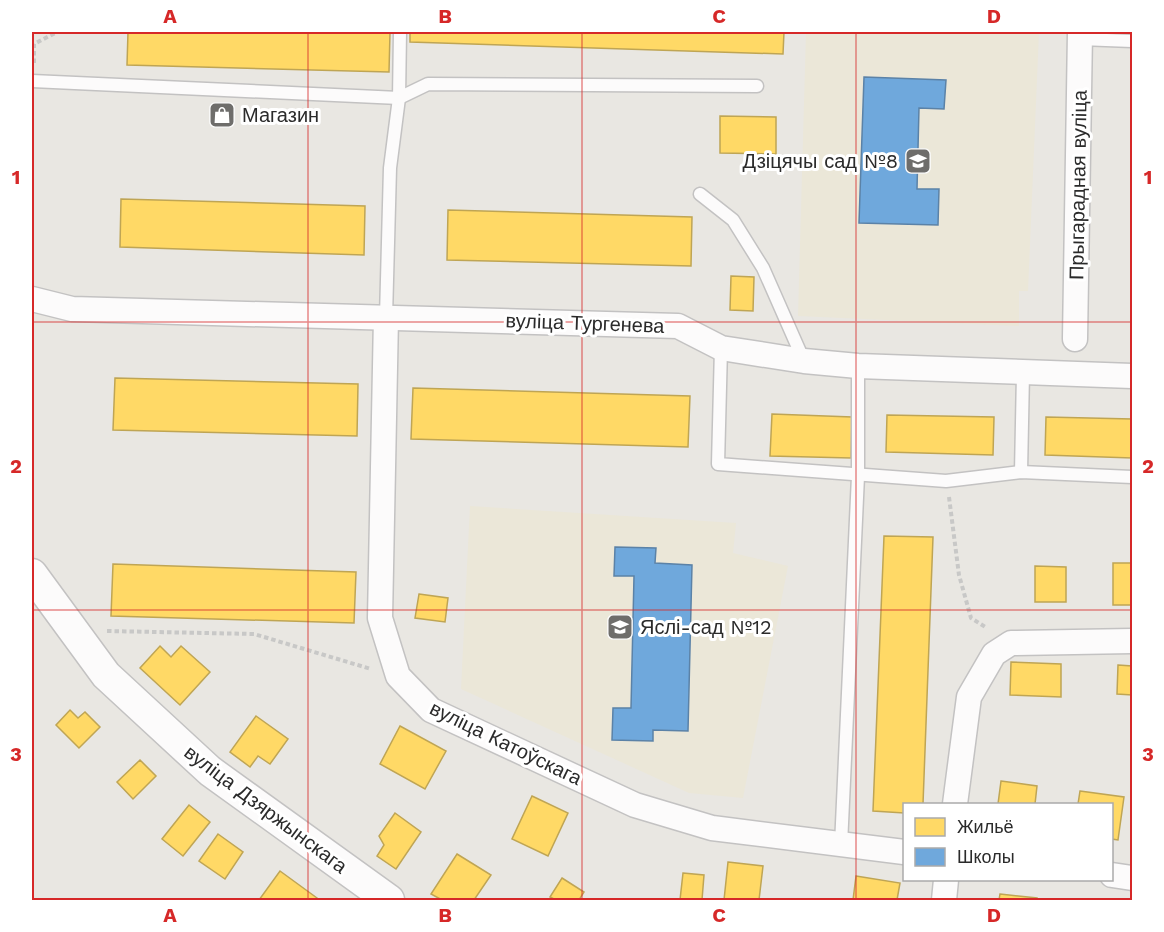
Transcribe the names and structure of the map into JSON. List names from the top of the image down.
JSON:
{
  "streets": {
    "street": [
      "Прыгарадная вуліца",
      "вуліца Тургенева",
      "вуліца Катоўскага",
      "вуліца Дзяржынскага"
    ]
  },
  "crossings": [
    ["вуліца Тургенева", "вуліца Катоўскага"]
  ],
  "places": {
    "shop": ["Магазин"],
    "school or university": ["Дзіцячы сад №8", "Яслі-сад №12"]
  },
  "legend": ["Жильё", "Школы"],
  "grid": {
    "columns": [
      "A",
      "B",
      "C",
      "D"
    ],
    "rows": ["1", "2", "3"]
  }
}
